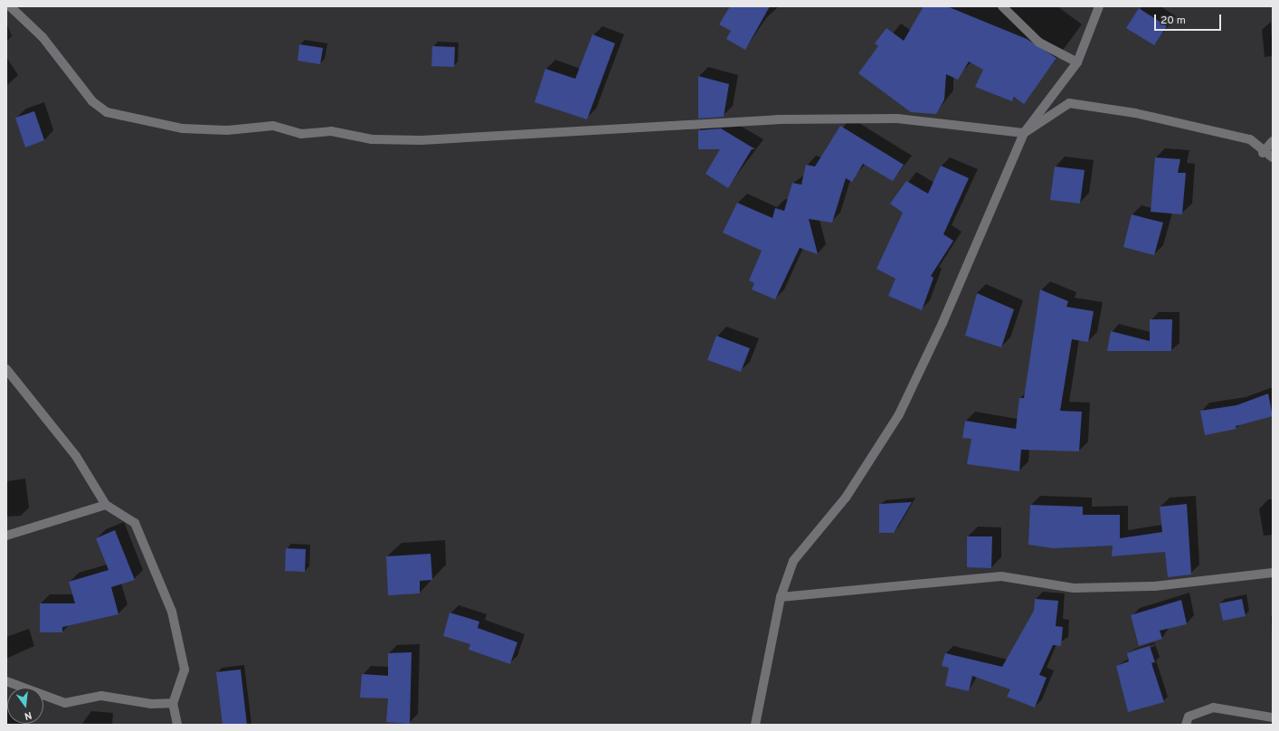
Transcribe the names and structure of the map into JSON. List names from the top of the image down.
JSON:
{
  "scale_bar": "20 m",
  "north": "bottom"
}
